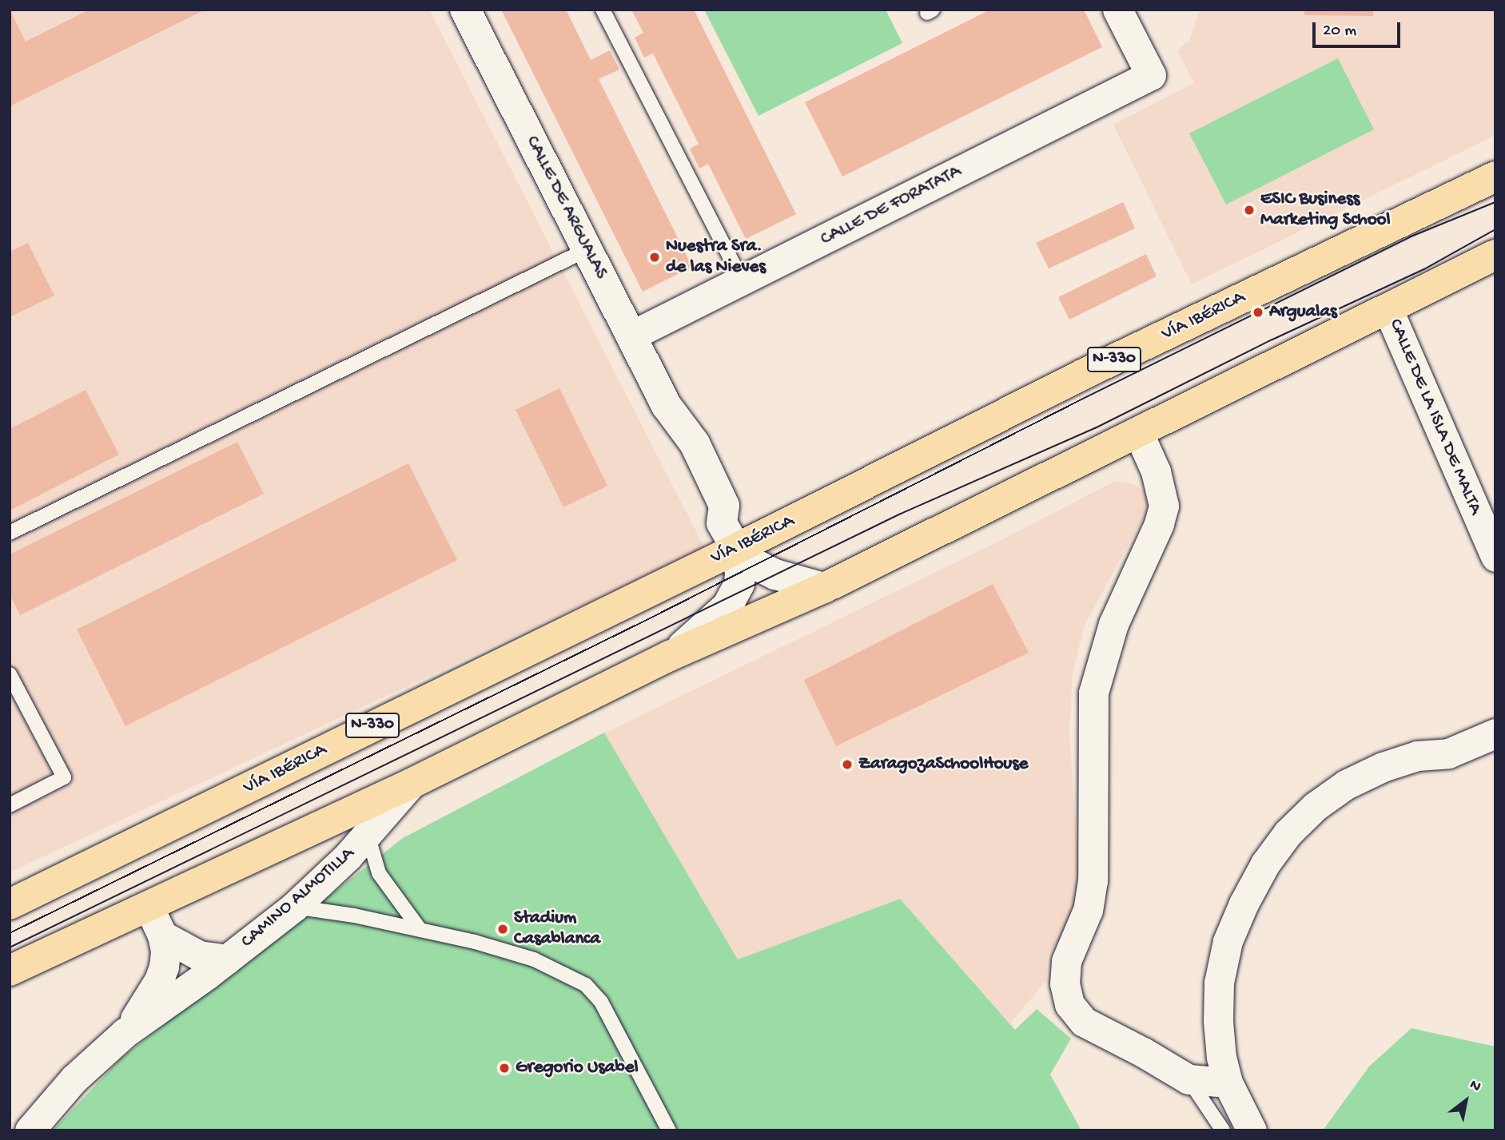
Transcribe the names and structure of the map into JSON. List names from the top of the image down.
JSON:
{
  "streets": {
    "highway": ["VÍA IBÉRICA", "N-330"],
    "street": [
      "CALLE DE FORATATA",
      "CALLE DE ARGUALAS",
      "CALLE DE LA ISLA DE MALTA",
      "CAMINO ALMOTILLA"
    ]
  },
  "crossings": [
    ["CALLE DE FORATATA", "CALLE DE ARGUALAS"],
    ["CALLE DE ARGUALAS", "VÍA IBÉRICA"]
  ],
  "places": [
    "ESIC Business Marketing School",
    "Nuestra Sra. de las Nieves",
    "Argualas",
    "ZaragozaSchoolHouse",
    "Stadium Casablanca",
    "Gregorio Usabel"
  ],
  "scale_bar": "20 m",
  "north": "top right"
}
